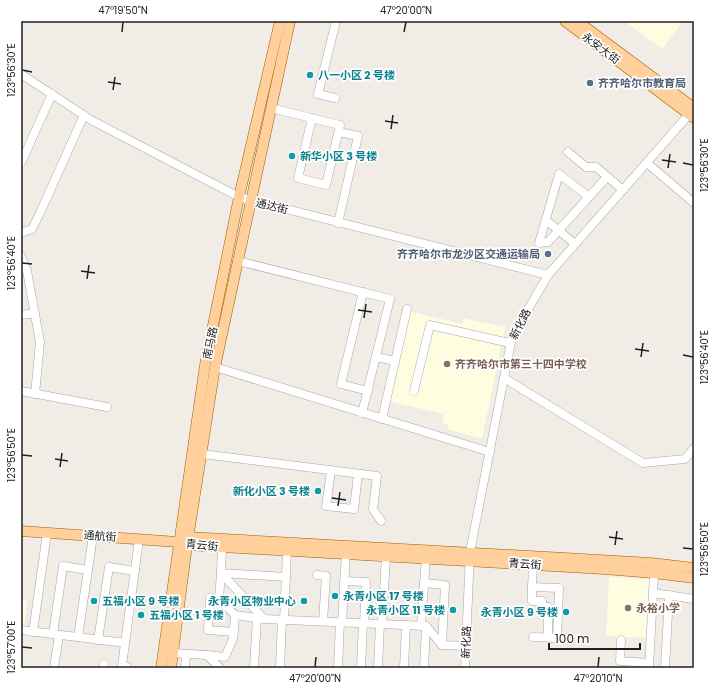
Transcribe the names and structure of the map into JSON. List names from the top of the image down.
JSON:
{
  "streets": {
    "main road": [
      "永安大街",
      "南马路",
      "通航街",
      "青云街"
    ],
    "street": ["通达街", "新化路"]
  },
  "crossings": [
    ["永安大街", "新化路"],
    ["通达街", "新化路"],
    ["通达街", "南马路"],
    ["新化路", "青云街"],
    ["南马路", "通航街"],
    ["南马路", "青云街"],
    ["通航街", "青云街"]
  ],
  "places": [
    "八一小区 2 号楼",
    "齐齐哈尔市教育局",
    "新华小区 3 号楼",
    "齐齐哈尔市龙沙区交通运输局",
    "齐齐哈尔市第三十四中学校",
    "新化小区 3 号楼",
    "永青小区 17 号楼",
    "五福小区 9 号楼",
    "永青小区物业中心",
    "永裕小学",
    "永青小区 11 号楼",
    "永青小区 9 号楼",
    "五福小区 1 号楼"
  ],
  "scale_bar": "100 m",
  "coordinates": [
    "47°19'50\"N",
    "47°20'00\"N",
    "123°56'30\"E",
    "123°56'40\"E",
    "123°56'50\"E",
    "123°57'00\"E",
    "47°20'10\"N"
  ]
}
